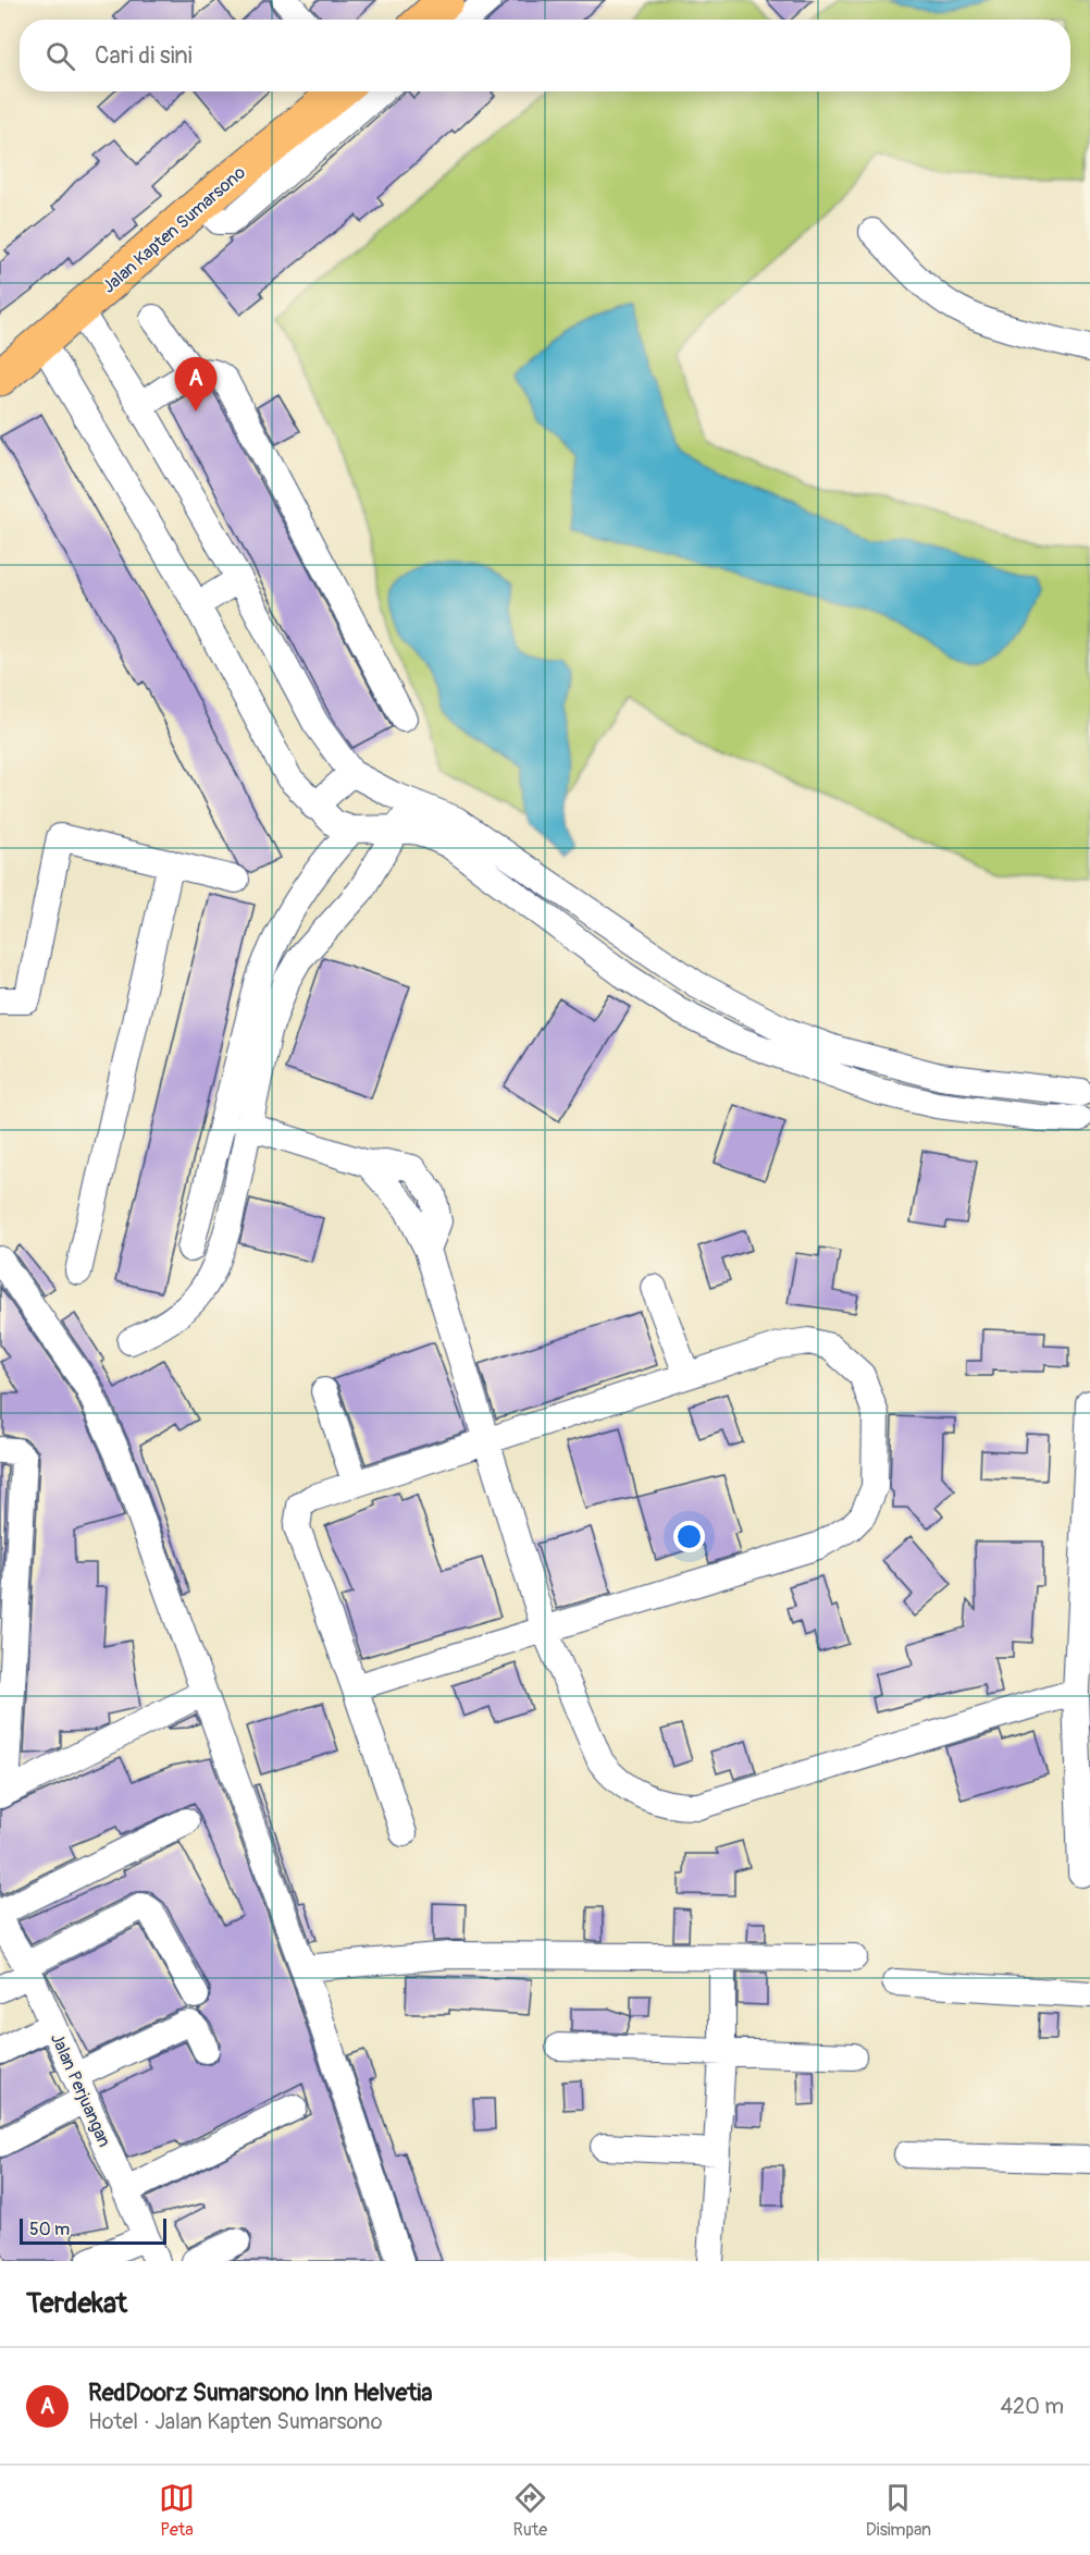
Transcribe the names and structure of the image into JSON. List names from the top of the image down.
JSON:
{
  "streets": {
    "highway": ["Jalan Kapten Sumarsono"],
    "street": ["Jalan Perjuangan"]
  },
  "scale_bar": "50 m",
  "page": {
    "search": "Cari di sini",
    "pins": "A",
    "scale": "50 m",
    "heading": "Terdekat",
    "list": [
      {
        "mark": "A",
        "name": "RedDoorz Sumarsono Inn Helvetia",
        "note": "Hotel · Jalan Kapten Sumarsono",
        "value": "420 m"
      }
    ],
    "nav": ["Peta", "Rute", "Disimpan"]
  }
}
